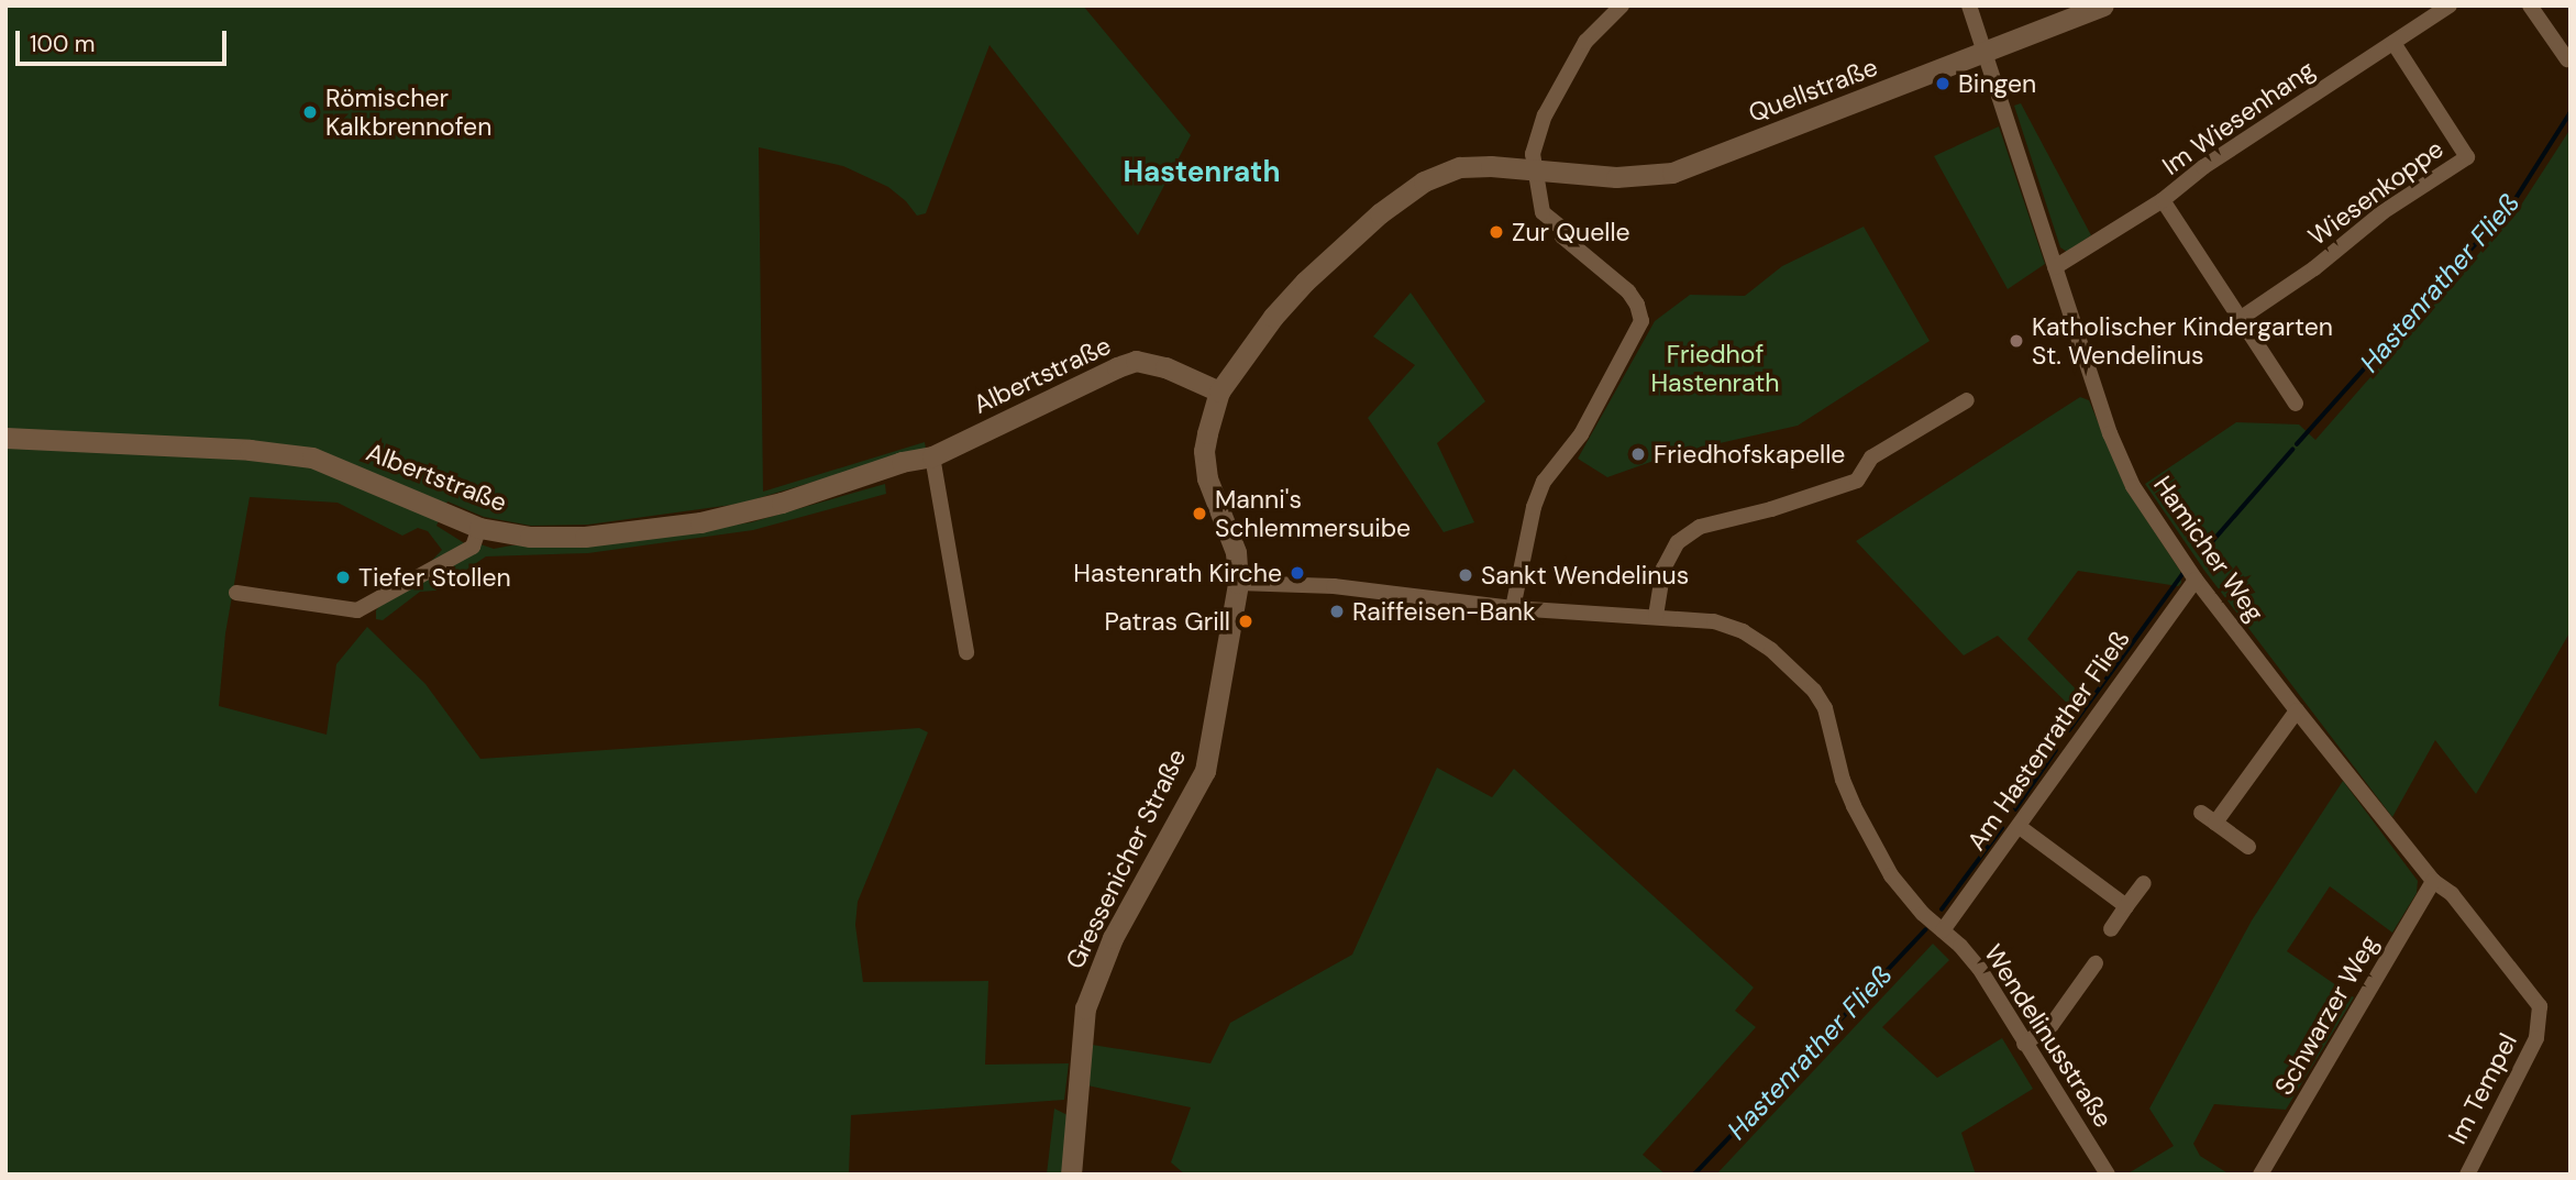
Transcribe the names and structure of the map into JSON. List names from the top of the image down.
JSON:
{
  "streets": {
    "main road": ["Quellstraße", "Albertstraße", "Gressenicher Straße"],
    "street": [
      "Im Wiesenhang",
      "Wiesenkoppe",
      "Hamicher Weg",
      "Am Hastenrather Fließ",
      "Schwarzer Weg",
      "Wendelinusstraße",
      "Im Tempel"
    ]
  },
  "crossings": [
    ["Quellstraße", "Albertstraße"],
    ["Quellstraße", "Hamicher Weg"],
    ["Quellstraße", "Gressenicher Straße"],
    ["Im Wiesenhang", "Wiesenkoppe"],
    ["Im Wiesenhang", "Hamicher Weg"],
    ["Albertstraße", "Gressenicher Straße"],
    ["Hamicher Weg", "Am Hastenrather Fließ"],
    ["Hamicher Weg", "Schwarzer Weg"],
    ["Hamicher Weg", "Im Tempel"],
    ["Am Hastenrather Fließ", "Wendelinusstraße"],
    ["Gressenicher Straße", "Wendelinusstraße"],
    ["Schwarzer Weg", "Im Tempel"]
  ],
  "districts": ["Hastenrath"],
  "water": ["Hastenrather Fließ"],
  "parks": ["Friedhof Hastenrath"],
  "places": [
    "Bingen",
    "Römischer Kalkbrennofen",
    "Zur Quelle",
    "Katholischer Kindergarten St. Wendelinus",
    "Friedhofskapelle",
    "Manni's Schlemmersuibe",
    "Hastenrath Kirche",
    "Sankt Wendelinus",
    "Tiefer Stollen",
    "Raiffeisen-Bank",
    "Patras Grill"
  ],
  "scale_bar": "100 m"
}
